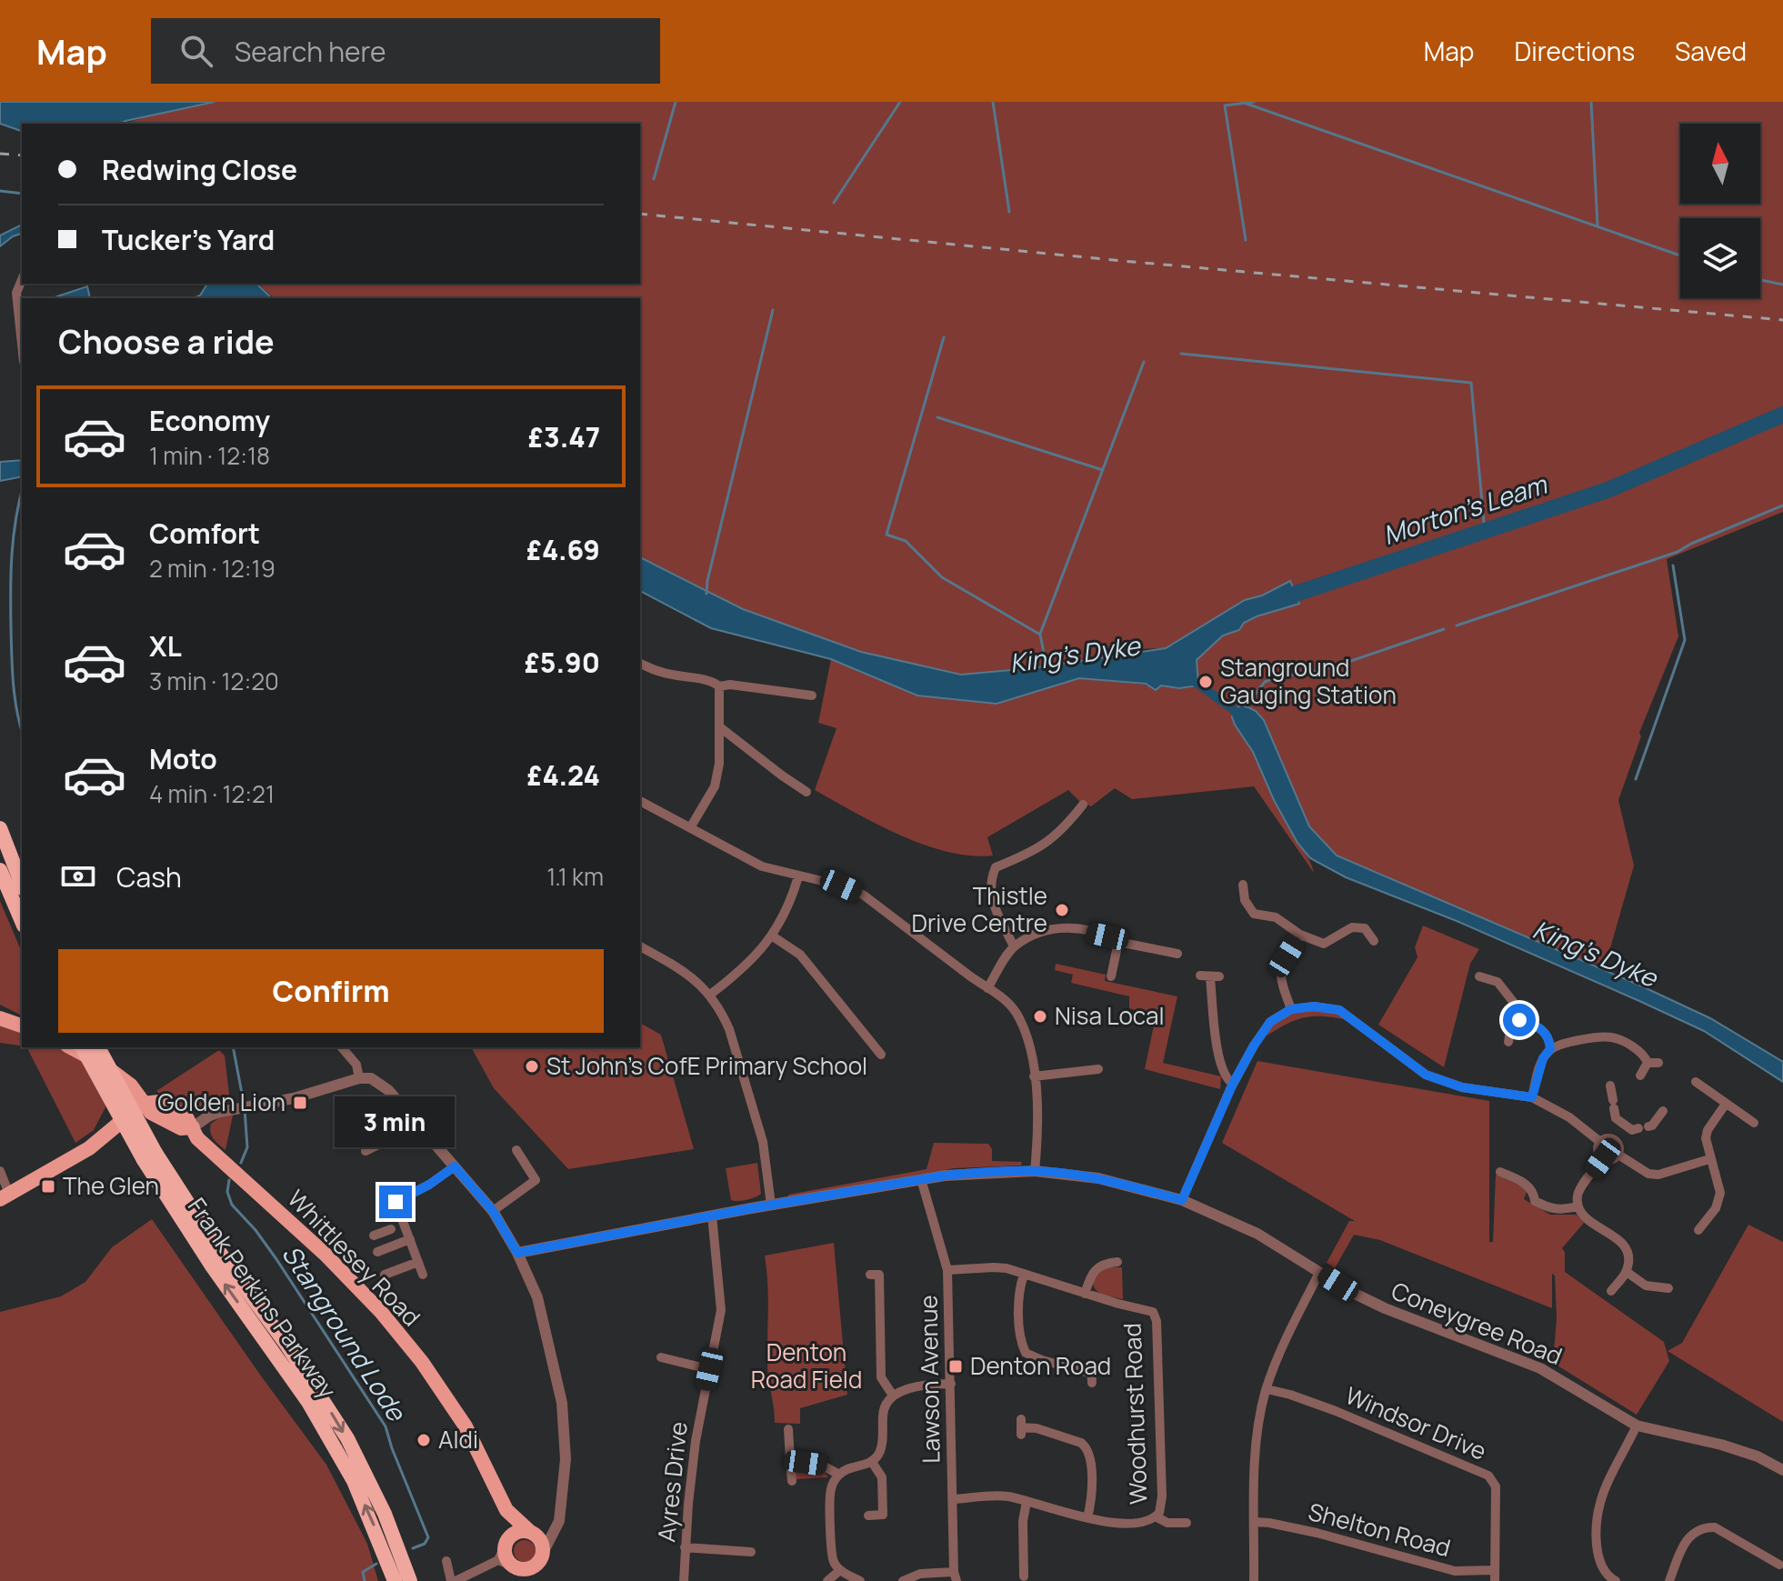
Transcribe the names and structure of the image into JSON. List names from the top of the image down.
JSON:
{
  "streets": {
    "highway": ["Frank Perkins Parkway"],
    "main road": ["Whittlesey Road"],
    "street": [
      "Coneygree Road",
      "Lawson Avenue",
      "Woodhurst Road",
      "Windsor Drive",
      "Ayres Drive",
      "Shelton Road"
    ]
  },
  "crossings": [
    ["Coneygree Road", "Lawson Avenue"],
    ["Coneygree Road", "Ayres Drive"],
    ["Lawson Avenue", "Woodhurst Road"],
    ["Windsor Drive", "Shelton Road"]
  ],
  "water": ["Morton's Leam", "King's Dyke", "Stanground Lode"],
  "parks": ["Denton Road Field"],
  "places": {
    "other": [
      "Stanground Gauging Station",
      "Thistle Drive Centre",
      "Nisa Local",
      "St John's CofE Primary School",
      "Aldi"
    ],
    "transit": ["Golden Lion", "The Glen", "Denton Road"]
  },
  "north": "top",
  "page": {
    "header": "Map",
    "search": "Search here",
    "nav": ["Map", "Directions", "Saved"],
    "banner": ["Redwing Close", "Tucker's Yard"],
    "heading": "Choose a ride",
    "list": [
      {
        "name": "Economy",
        "note": "1 min · 12:18",
        "value": "£3.47"
      },
      {
        "name": "Comfort",
        "note": "2 min · 12:19",
        "value": "£4.69"
      },
      {
        "name": "XL",
        "note": "3 min · 12:20",
        "value": "£5.90"
      },
      {
        "name": "Moto",
        "note": "4 min · 12:21",
        "value": "£4.24"
      }
    ],
    "pay": ["Cash", "1.1 km"],
    "buttons": "Confirm",
    "bubble": "3 min"
  }
}
